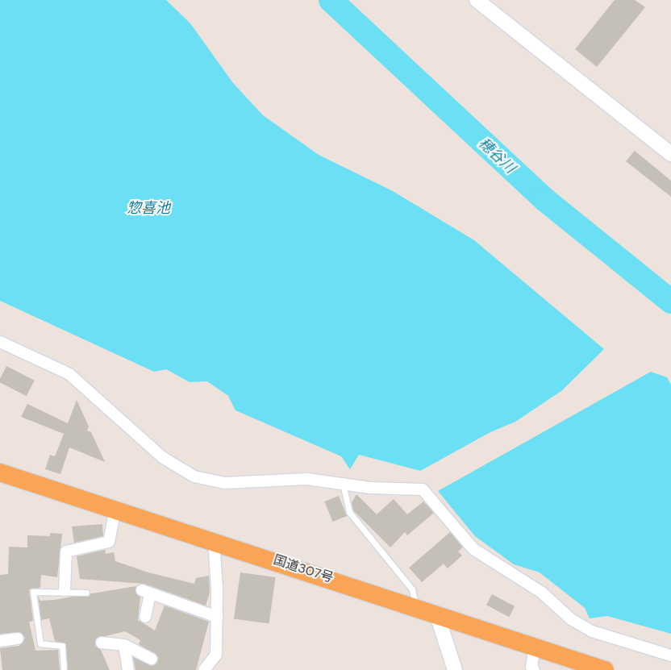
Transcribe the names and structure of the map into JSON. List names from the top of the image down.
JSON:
{
  "streets": {
    "highway": ["国道307号"]
  },
  "water": ["穂谷川", "惣喜池"]
}
